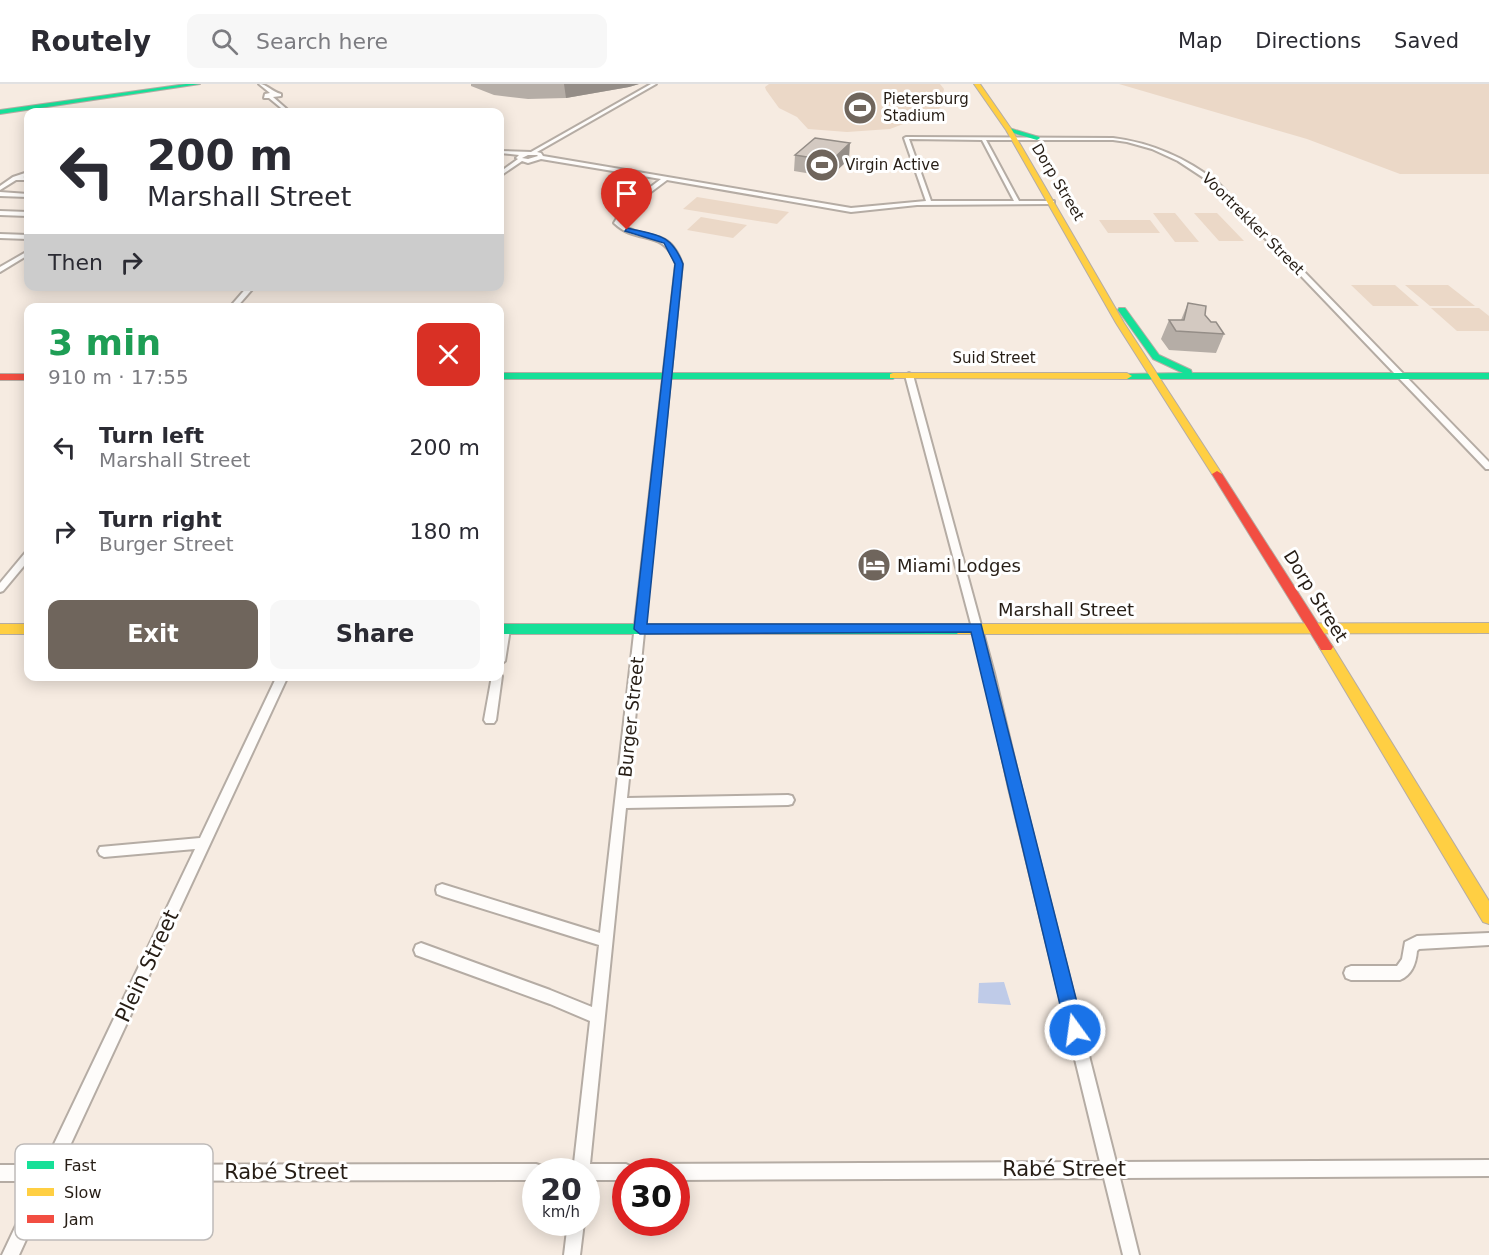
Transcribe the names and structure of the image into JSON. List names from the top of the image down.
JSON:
{
  "streets": {
    "street": [
      "Dorp Street",
      "Voortrekker Street",
      "Suid Street",
      "Marshall Street",
      "Burger Street",
      "Plein Street",
      "Rabé Street"
    ]
  },
  "crossings": [
    ["Dorp Street", "Suid Street"],
    ["Dorp Street", "Marshall Street"],
    ["Voortrekker Street", "Suid Street"],
    ["Suid Street", "Burger Street"],
    ["Marshall Street", "Burger Street"]
  ],
  "places": {
    "sports": ["Pietersburg Stadium", "Virgin Active"],
    "hotel": ["Miami Lodges"]
  },
  "legend": ["Fast", "Slow", "Jam"],
  "page": {
    "header": "Routely",
    "search": "Search here",
    "nav": ["Map", "Directions", "Saved"],
    "turn": ["200 m", "Marshall Street"],
    "then": "Then",
    "heading": ["3 min", "910 m · 17:55"],
    "list": [
      {
        "name": "Turn left",
        "note": "Marshall Street",
        "value": "200 m"
      },
      {
        "name": "Turn right",
        "note": "Burger Street",
        "value": "180 m"
      }
    ],
    "buttons": ["Exit", "Share"],
    "speed": "20 km/h",
    "limit": "30"
  }
}
